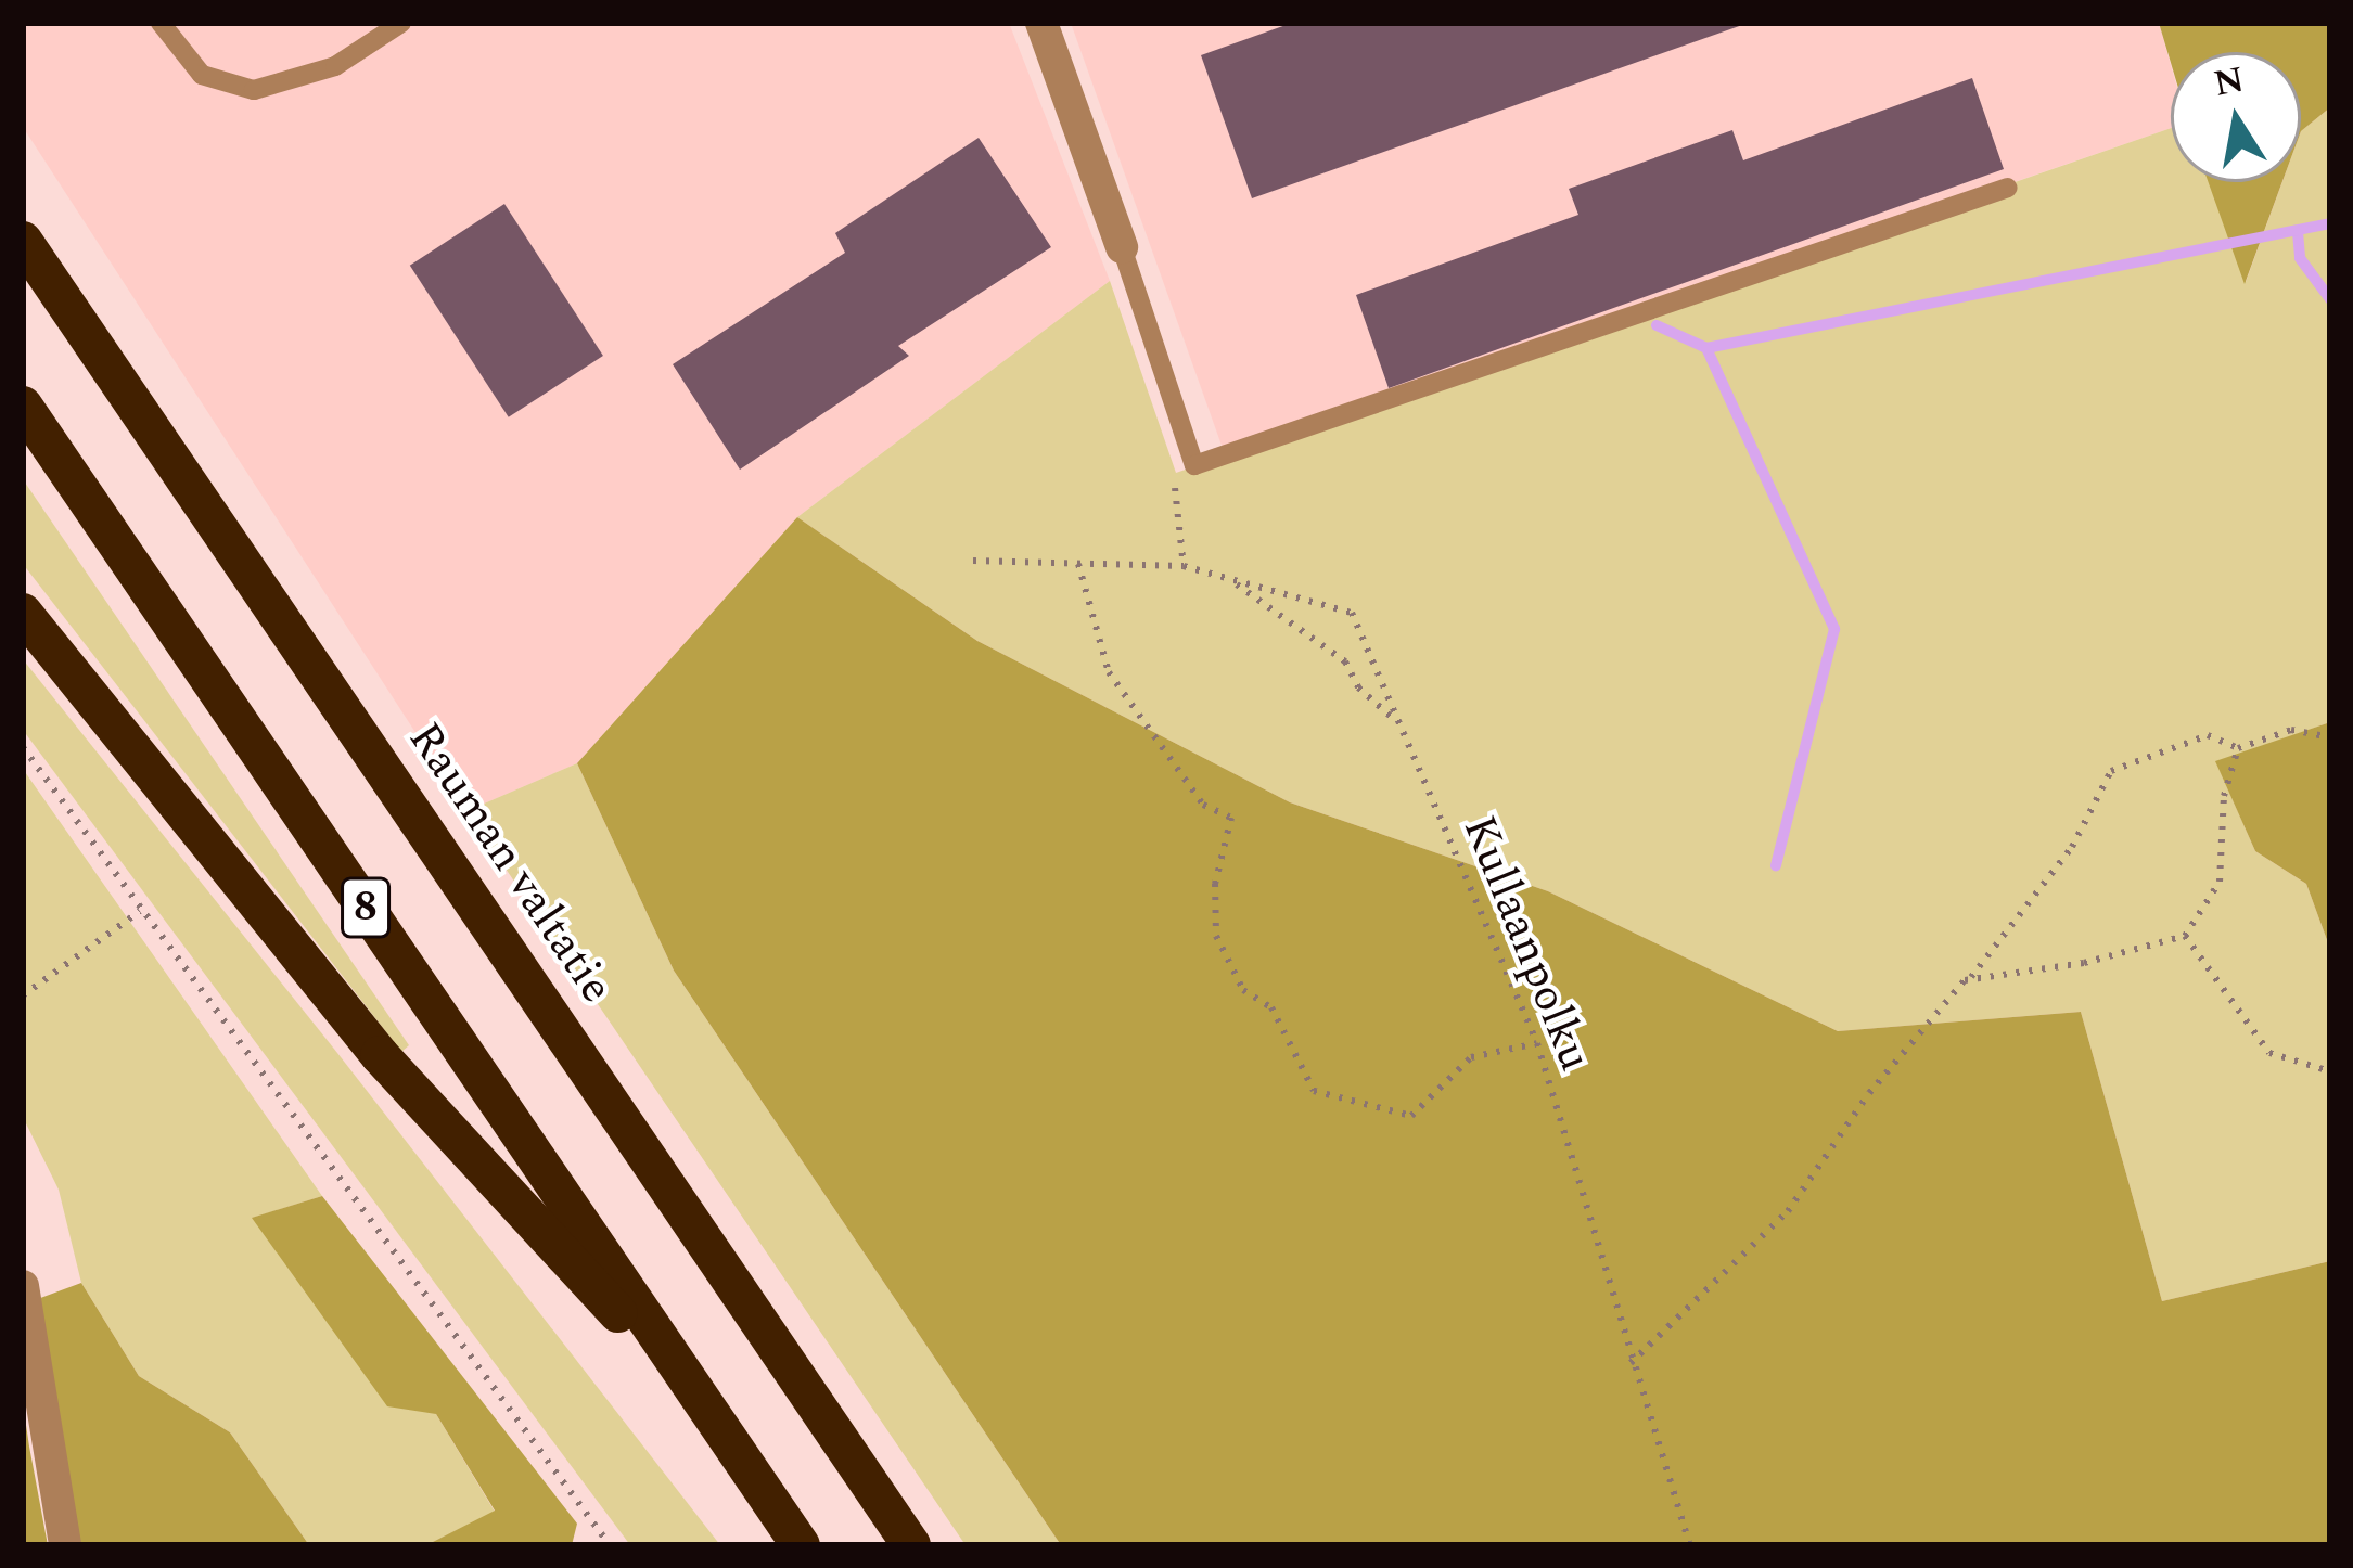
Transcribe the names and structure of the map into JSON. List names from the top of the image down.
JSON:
{
  "streets": {
    "highway": ["Rauman valtatie", "8"],
    "path": ["Kullaanpolku"]
  },
  "north": "top"
}
